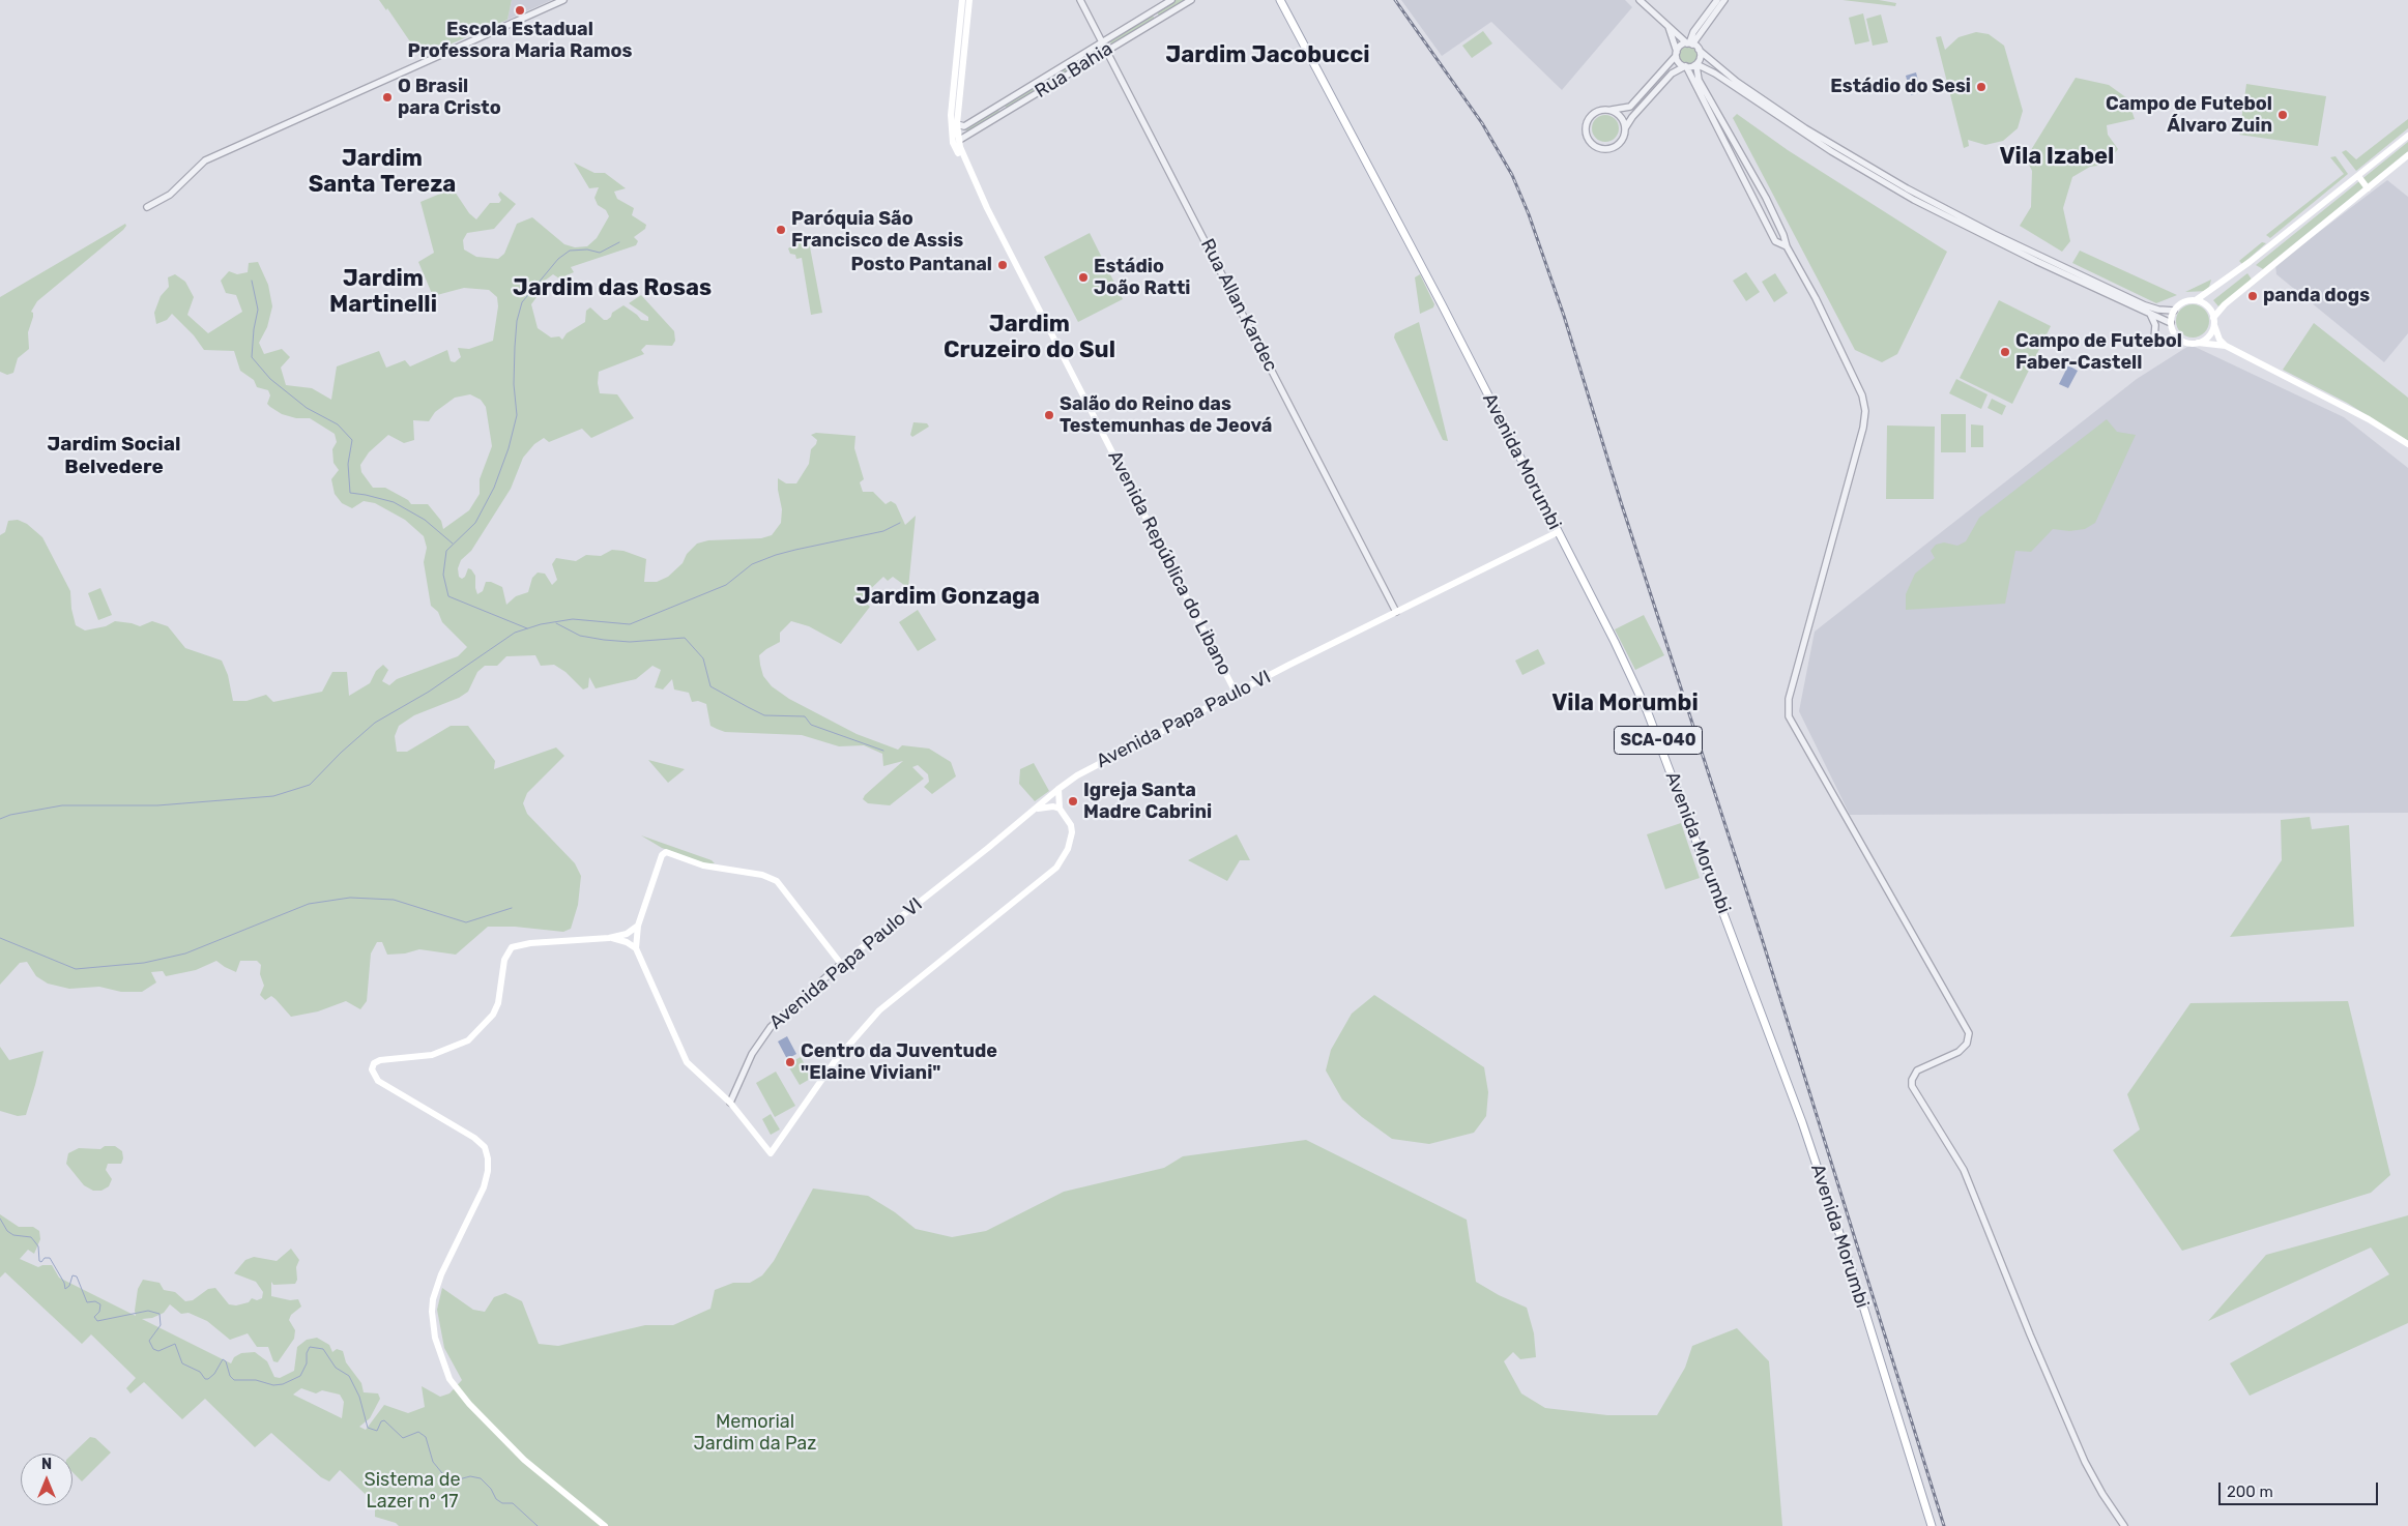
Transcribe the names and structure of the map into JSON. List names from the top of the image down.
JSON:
{
  "streets": {
    "main road": [
      "Avenida Morumbi",
      "Avenida República do Libano",
      "Avenida Papa Paulo VI",
      "SCA-040"
    ],
    "street": ["Rua Bahia", "Rua Allan Kardec"]
  },
  "crossings": [
    ["Rua Bahia", "Rua Allan Kardec"],
    ["Rua Bahia", "Avenida República do Libano"],
    ["Rua Allan Kardec", "Avenida Papa Paulo VI"],
    ["Avenida Morumbi", "Avenida Papa Paulo VI"],
    ["Avenida República do Libano", "Avenida Papa Paulo VI"]
  ],
  "districts": [
    "Jardim Jacobucci",
    "Vila Izabel",
    "Jardim Santa Tereza",
    "Jardim Martinelli",
    "Jardim das Rosas",
    "Jardim Cruzeiro do Sul",
    "Jardim Social Belvedere",
    "Jardim Gonzaga",
    "Vila Morumbi"
  ],
  "parks": ["Memorial Jardim da Paz", "Sistema de Lazer nº 17"],
  "places": [
    "Escola Estadual Professora Maria Ramos",
    "Estádio do Sesi",
    "O Brasil para Cristo",
    "Campo de Futebol Álvaro Zuin",
    "Paróquia São Francisco de Assis",
    "Posto Pantanal",
    "Estádio João Ratti",
    "panda dogs",
    "Campo de Futebol Faber-Castell",
    "Salão do Reino das Testemunhas de Jeová",
    "Igreja Santa Madre Cabrini",
    "Centro da Juventude \"Elaine Viviani\""
  ],
  "scale_bar": "200 m",
  "north": "top"
}
